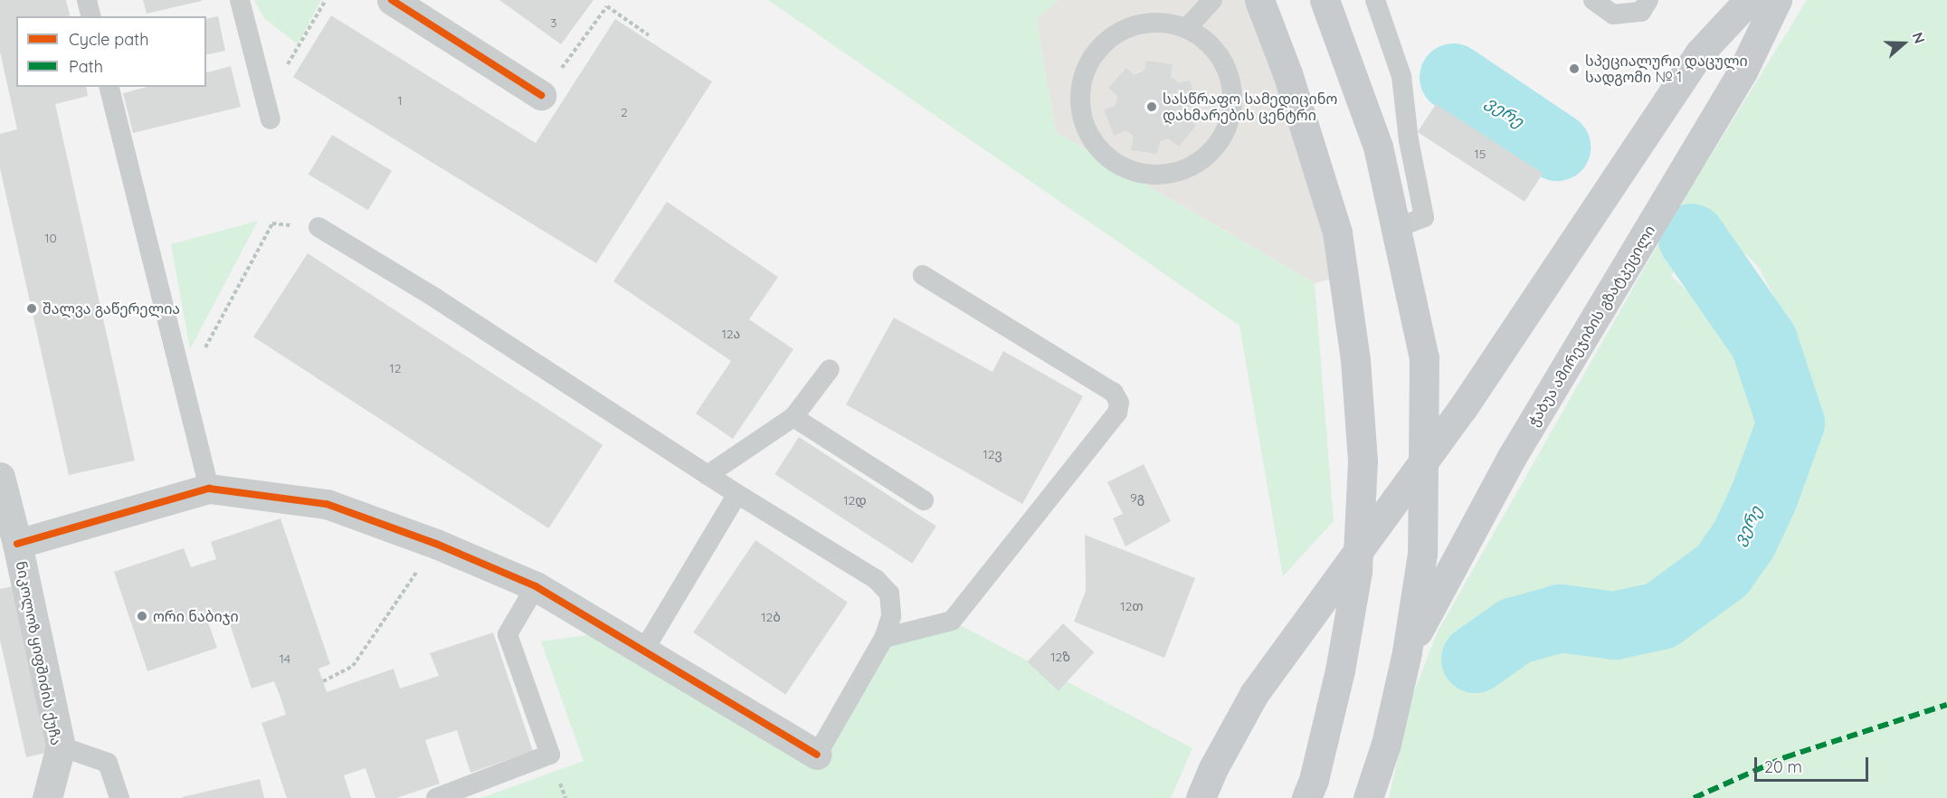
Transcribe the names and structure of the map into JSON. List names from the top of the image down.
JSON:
{
  "streets": {
    "main road": ["ჭაბუა ამირეჯიბის გზატკეცილი"],
    "street": ["ნიკოლოზ ყიფშიძის ქუჩა"]
  },
  "water": ["ვერე"],
  "places": [
    "სპეციალური დაცული სადგომი № 1",
    "სასწრაფო სამედიცინო დახმარების ცენტრი",
    "შალვა გაწერელია",
    "ორი ნაბიჯი"
  ],
  "house_numbers": [
    "3",
    "1",
    "2",
    "15",
    "10",
    "12ა",
    "12",
    "12ვ",
    "9გ",
    "12დ",
    "12თ",
    "12ბ",
    "12ზ",
    "14"
  ],
  "legend": ["Cycle path", "Path"],
  "scale_bar": "20 m",
  "north": "right"
}
